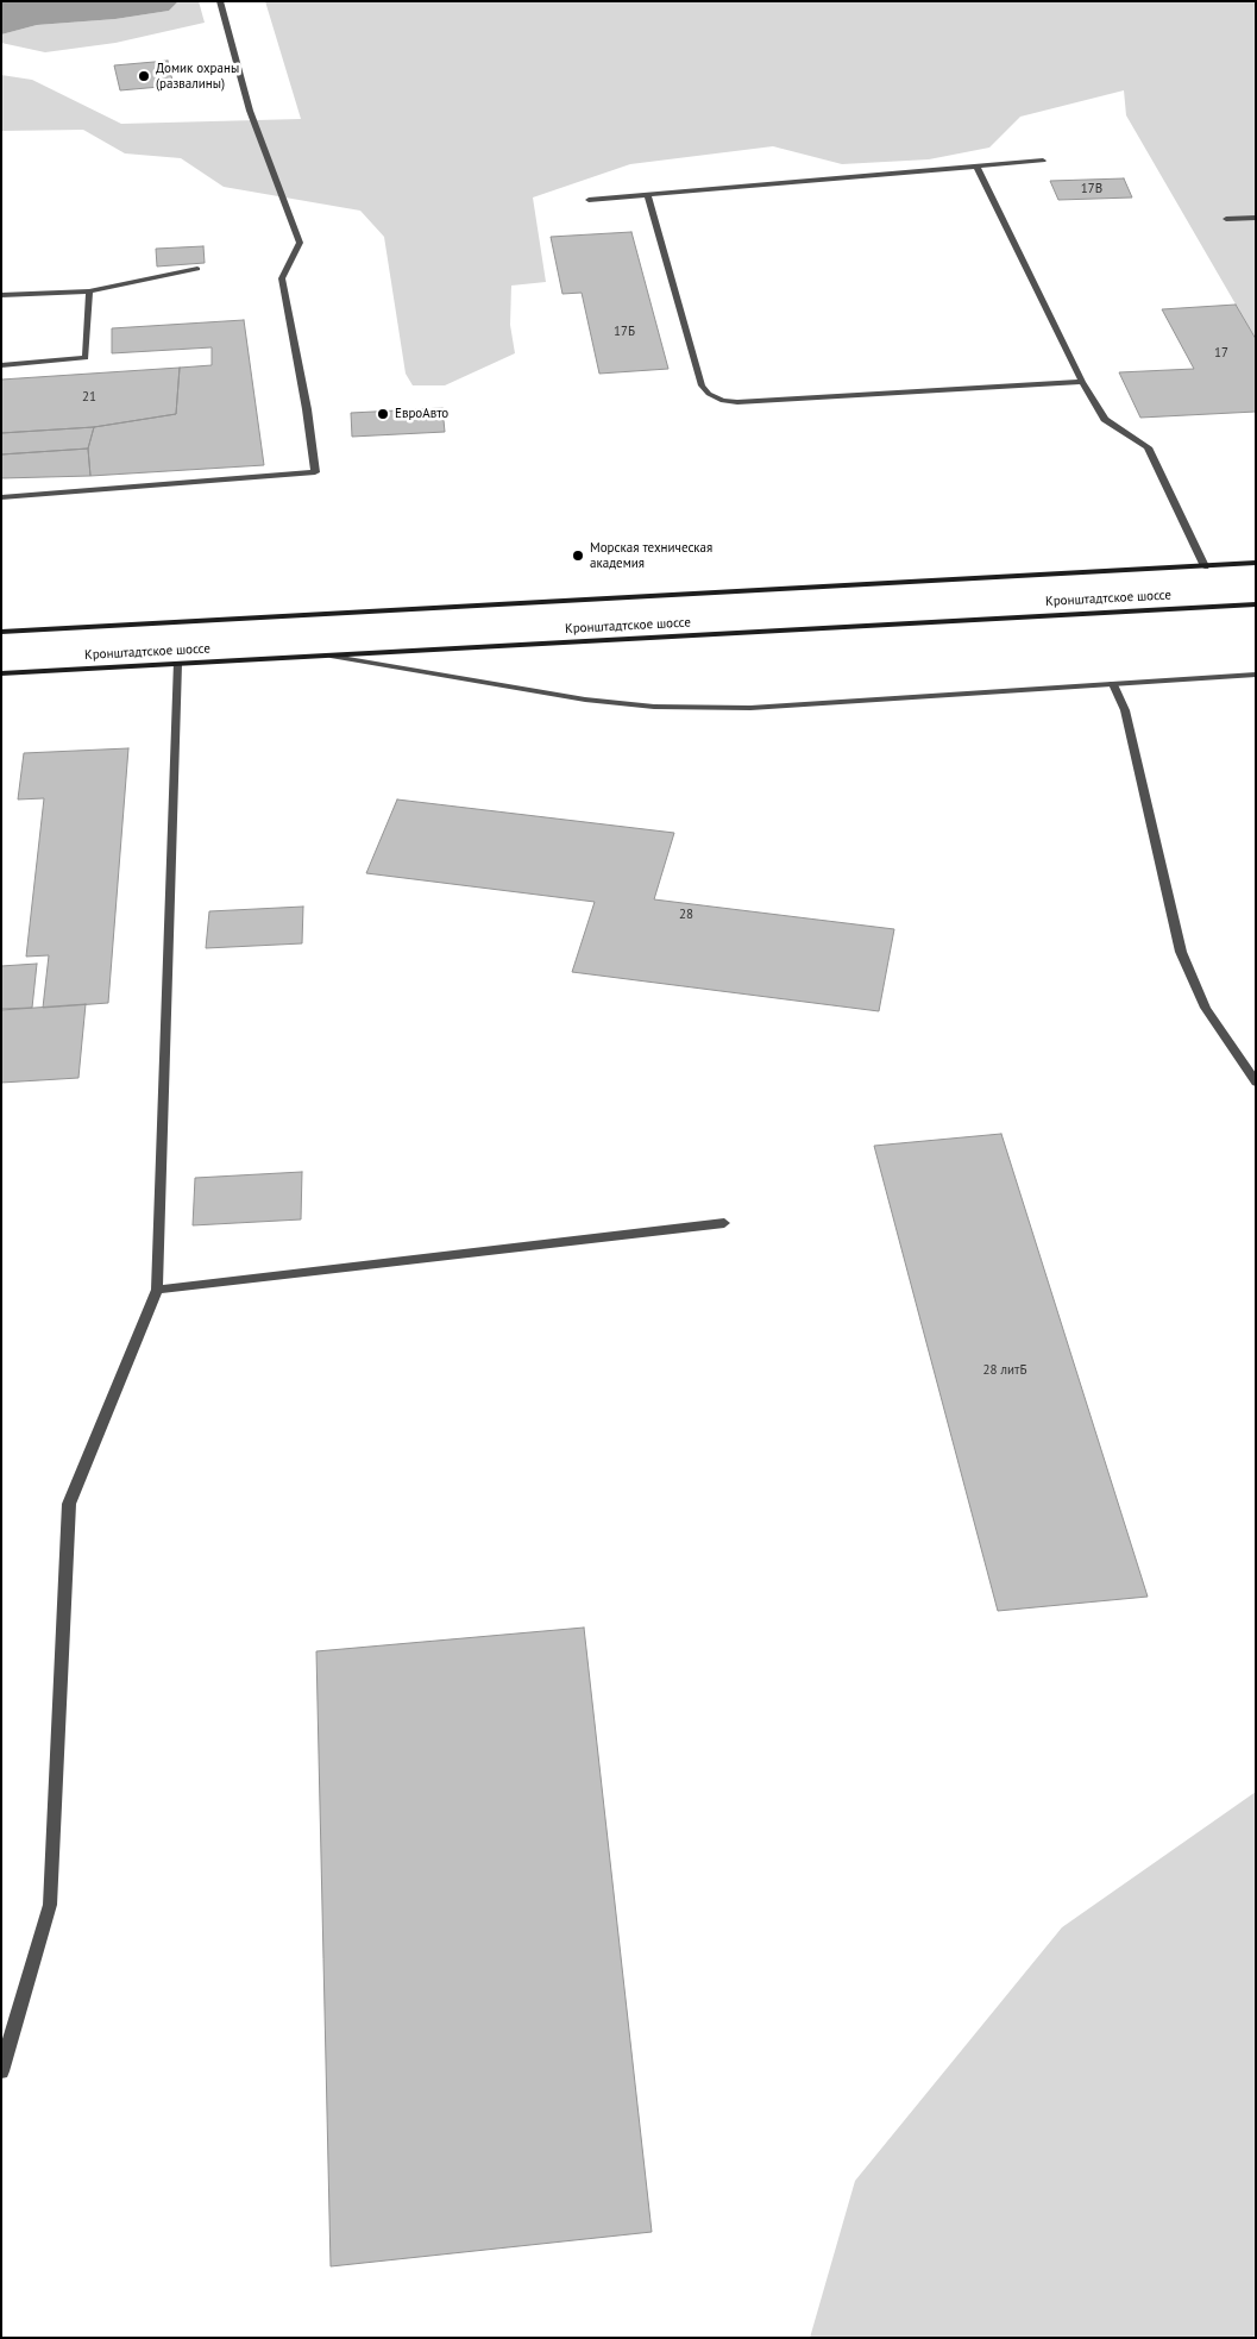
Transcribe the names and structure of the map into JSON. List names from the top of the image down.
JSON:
{
  "streets": {
    "main road": ["Кронштадтское шоссе"]
  },
  "places": ["Домик охраны (развалины)", "ЕвроАвто", "Морская техническая академия"],
  "house_numbers": [
    "17В",
    "17Б",
    "17",
    "21",
    "28",
    "28 литБ"
  ]
}
